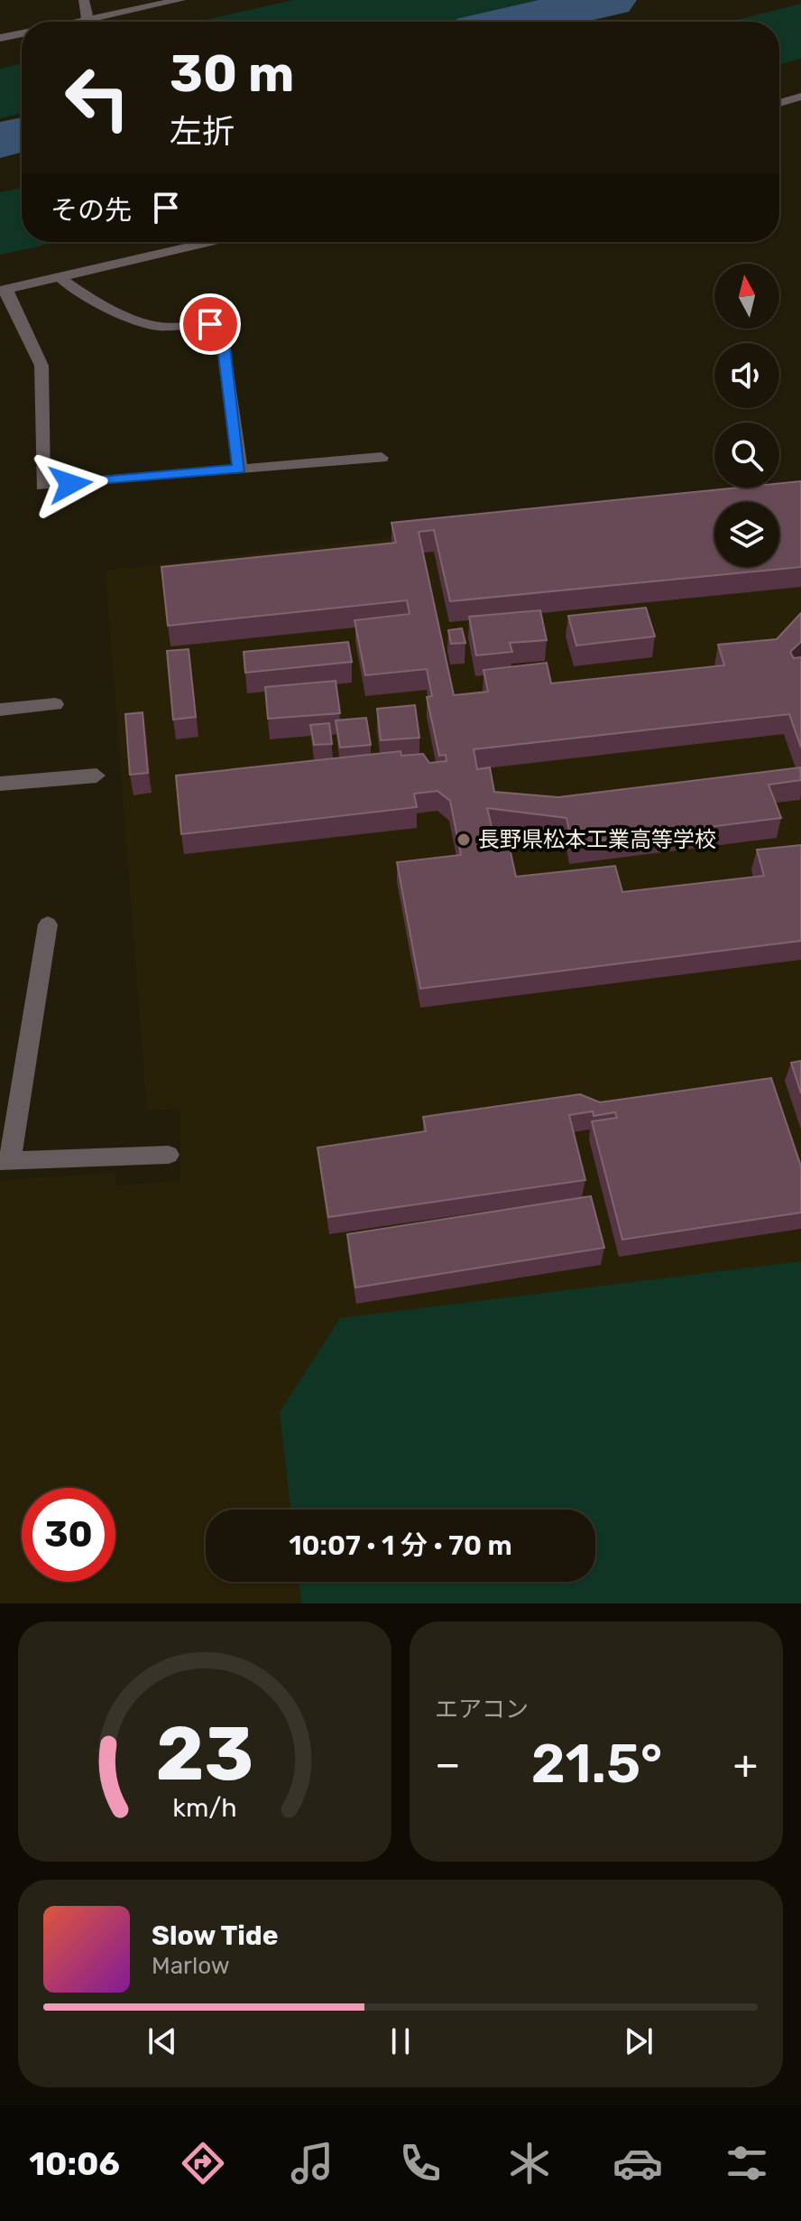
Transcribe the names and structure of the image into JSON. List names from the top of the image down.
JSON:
{
  "places": ["長野県松本工業高等学校"],
  "north": "top",
  "page": {
    "turn": ["30 m", "左折"],
    "then": "その先",
    "limit": "30",
    "trip": "10:07 · 1 分 · 70 m",
    "tile": "エアコン",
    "heat": ["−", "21.5°", "+"],
    "song": ["Slow Tide", "Marlow"],
    "tabs": "10:06",
    "gauge": ["23", "km/h"]
  }
}
